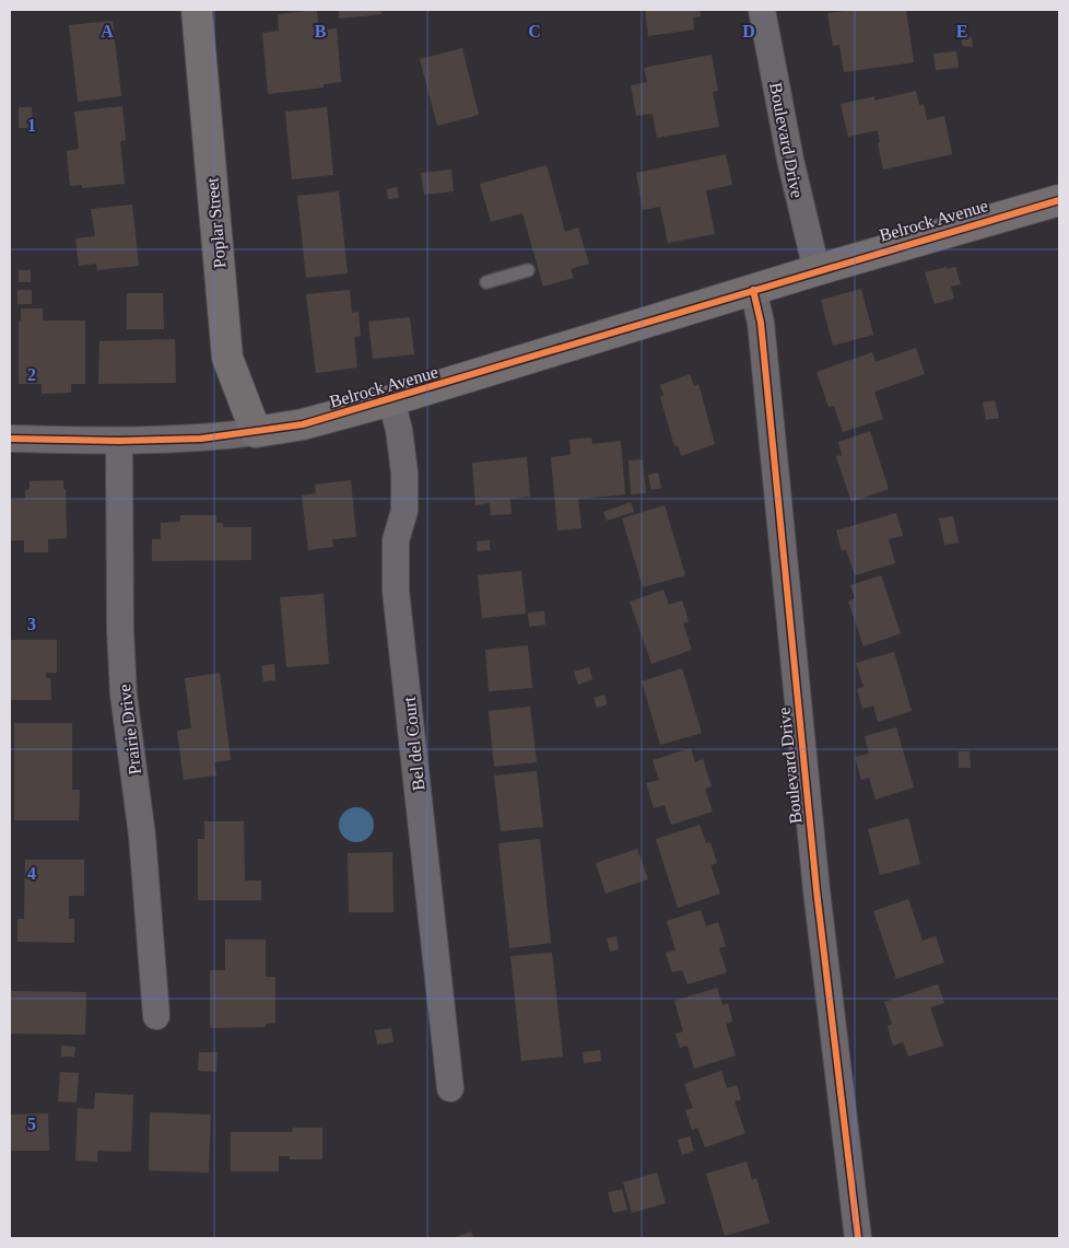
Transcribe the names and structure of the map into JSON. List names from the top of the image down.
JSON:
{
  "streets": {
    "street": [
      "Boulevard Drive",
      "Belrock Avenue",
      "Poplar Street",
      "Prairie Drive",
      "Bel del Court"
    ]
  },
  "crossings": [
    ["Boulevard Drive", "Belrock Avenue"],
    ["Belrock Avenue", "Poplar Street"],
    ["Belrock Avenue", "Prairie Drive"],
    ["Belrock Avenue", "Bel del Court"]
  ],
  "grid": {
    "columns": [
      "A",
      "B",
      "C",
      "D",
      "E"
    ],
    "rows": [
      "1",
      "2",
      "3",
      "4",
      "5"
    ]
  }
}
